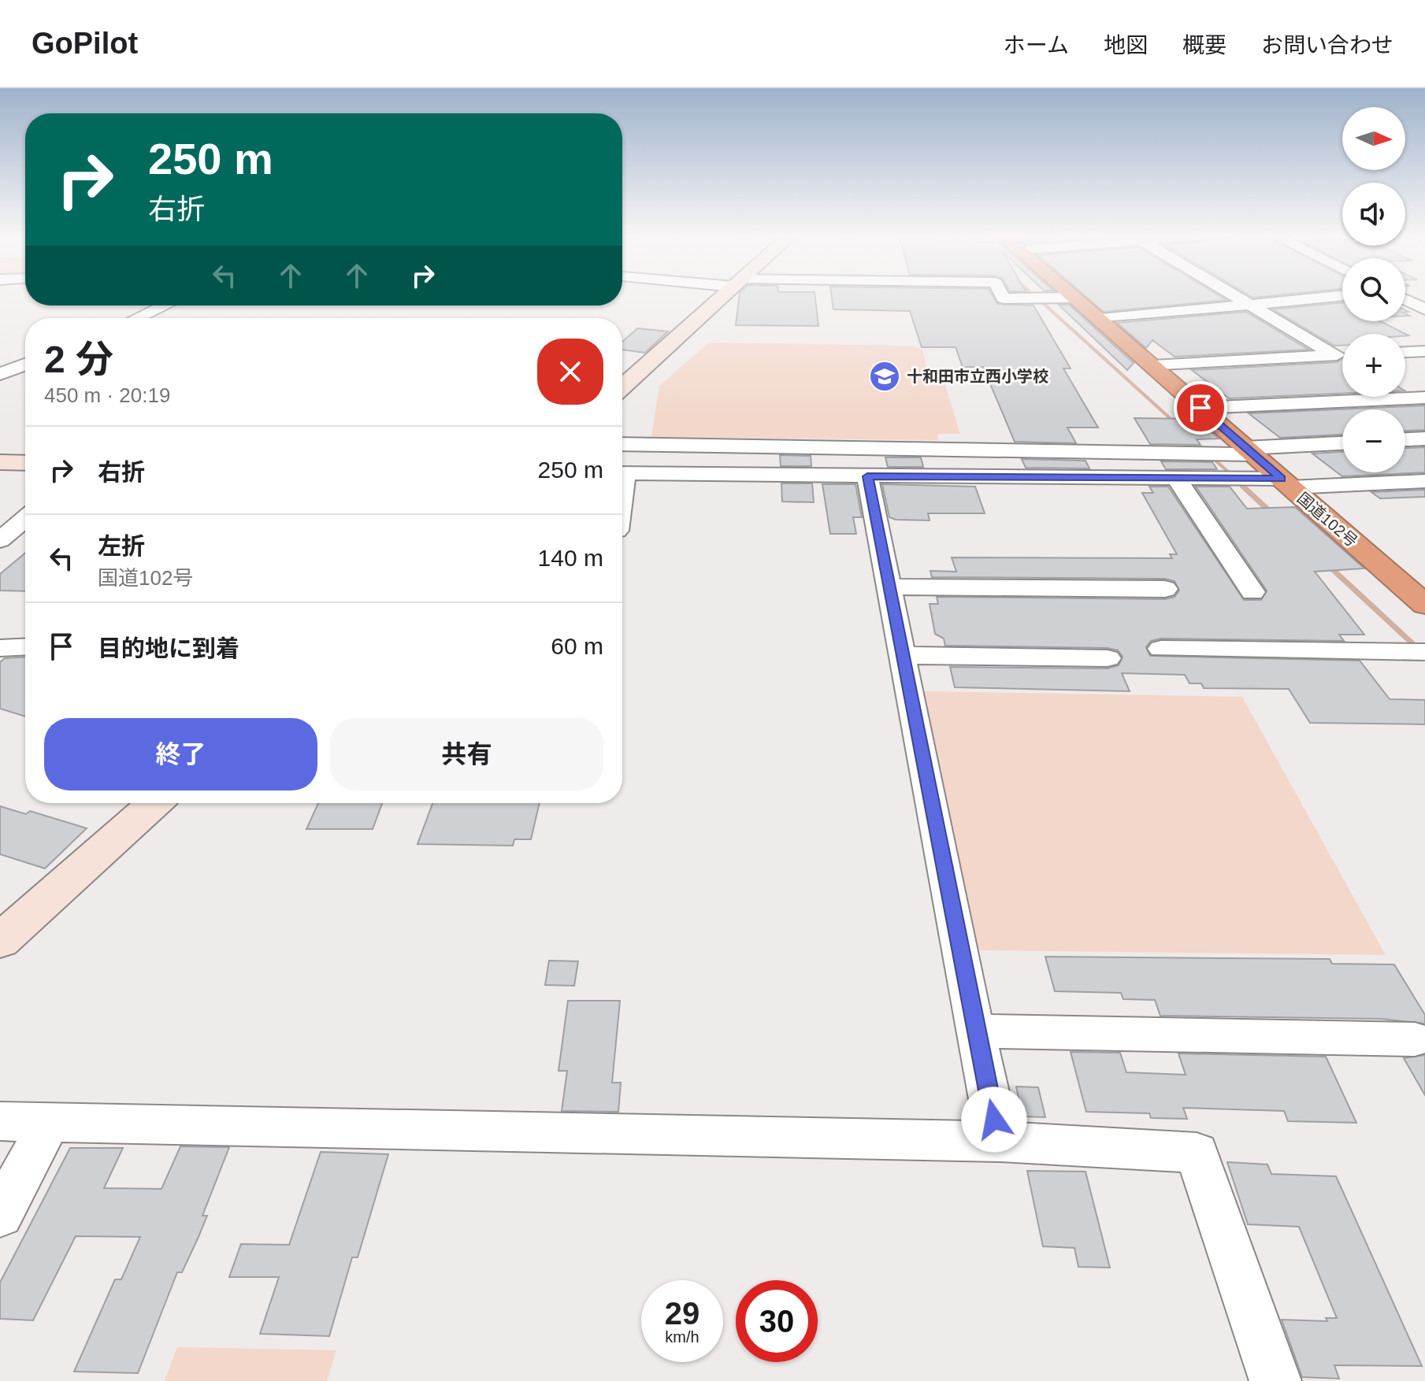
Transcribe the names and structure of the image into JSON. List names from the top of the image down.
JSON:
{
  "streets": {
    "highway": ["国道102号"]
  },
  "places": {
    "school or university": ["十和田市立西小学校"]
  },
  "north": "right",
  "page": {
    "header": "GoPilot",
    "nav": [
      "ホーム",
      "地図",
      "概要",
      "お問い合わせ"
    ],
    "map_buttons": ["+", "−"],
    "turn": ["250 m", "右折"],
    "heading": ["2 分", "450 m · 20:19"],
    "list": [
      {
        "name": "右折",
        "value": "250 m"
      },
      {
        "name": "左折",
        "note": "国道102号",
        "value": "140 m"
      },
      {
        "name": "目的地に到着",
        "value": "60 m"
      }
    ],
    "buttons": ["終了", "共有"],
    "speed": "29 km/h",
    "limit": "30"
  }
}
